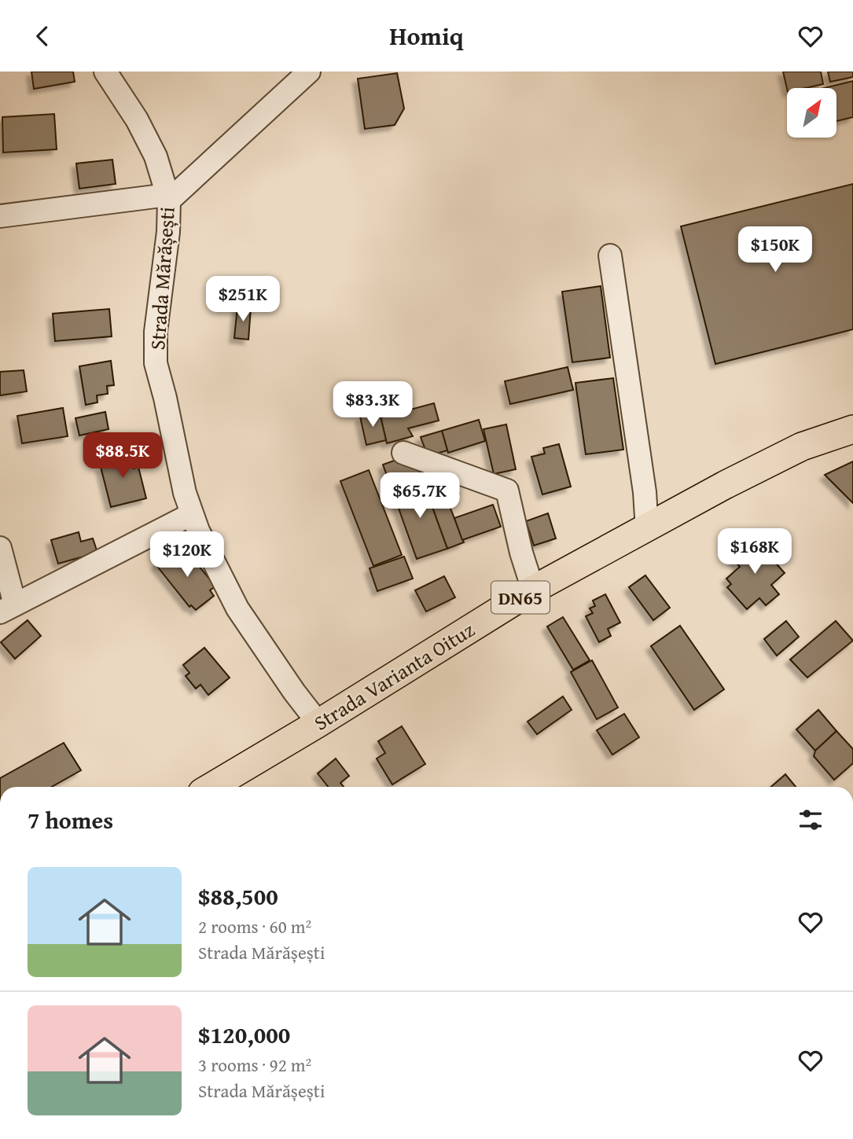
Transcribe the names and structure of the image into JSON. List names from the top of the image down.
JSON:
{
  "streets": {
    "main road": ["DN65", "Strada Varianta Oituz"],
    "street": ["Strada Mărășești"]
  },
  "crossings": [
    ["Strada Mărășești", "Strada Varianta Oituz"]
  ],
  "north": "top right",
  "page": {
    "header": "Homiq",
    "price": [
      "$150K",
      "$251K",
      "$83.3K",
      "$88.5K",
      "$65.7K",
      "$168K",
      "$120K"
    ],
    "heading": "7 homes",
    "list": [
      {
        "name": "$88,500",
        "note": "2 rooms · 60 m² · Strada Mărășești"
      },
      {
        "name": "$120,000",
        "note": "3 rooms · 92 m² · Strada Mărășești"
      }
    ]
  }
}
